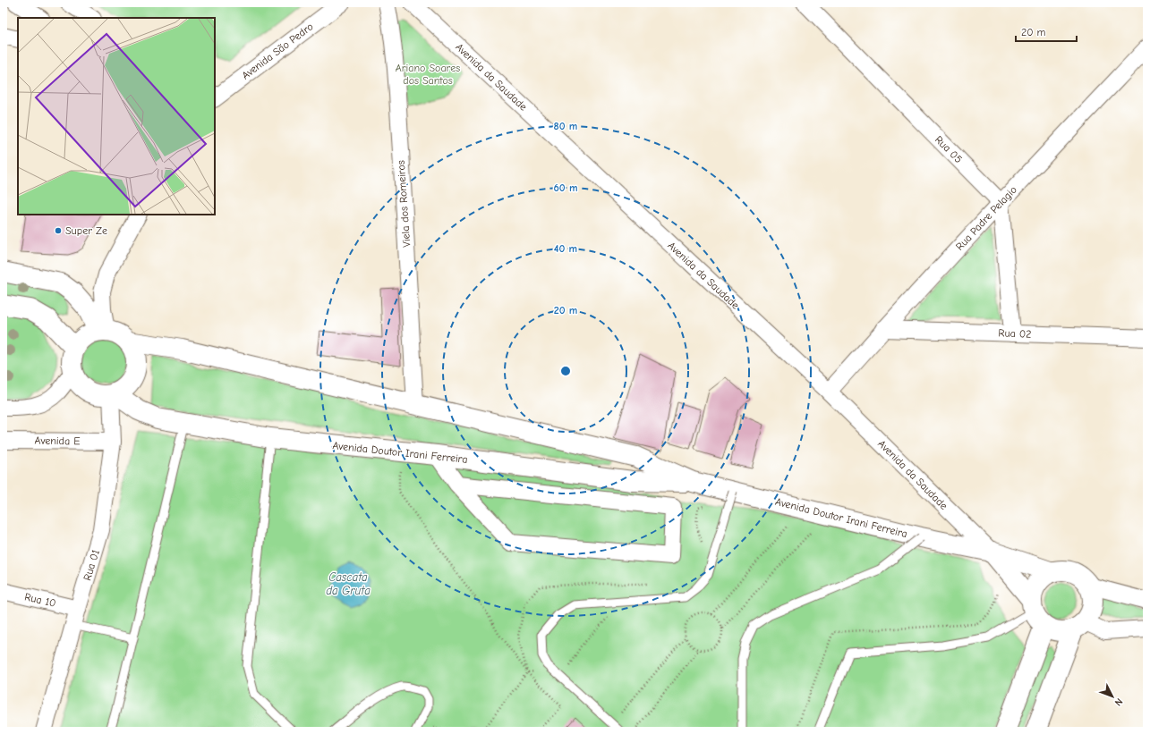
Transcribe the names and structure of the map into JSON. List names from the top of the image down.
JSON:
{
  "streets": {
    "street": [
      "Avenida São Pedro",
      "Avenida da Saudade",
      "Rua 05",
      "Viela dos Romeiros",
      "Rua Padre Pelagio",
      "Rua 02",
      "Avenida E",
      "Avenida Doutor Irani Ferreira",
      "Rua 01",
      "Rua 10"
    ]
  },
  "crossings": [
    ["Avenida da Saudade", "Rua Padre Pelagio"],
    ["Avenida da Saudade", "Avenida Doutor Irani Ferreira"],
    ["Rua 05", "Rua Padre Pelagio"],
    ["Viela dos Romeiros", "Avenida Doutor Irani Ferreira"],
    ["Rua Padre Pelagio", "Rua 02"],
    ["Avenida E", "Rua 01"],
    ["Avenida Doutor Irani Ferreira", "Rua 01"],
    ["Rua 01", "Rua 10"]
  ],
  "water": ["Cascata da Gruta"],
  "parks": ["Ariano Soares dos Santos"],
  "places": ["Super Ze"],
  "scale_bar": "20 m",
  "north": "bottom right",
  "rings": [
    "80 m",
    "60 m",
    "40 m",
    "20 m"
  ]
}
